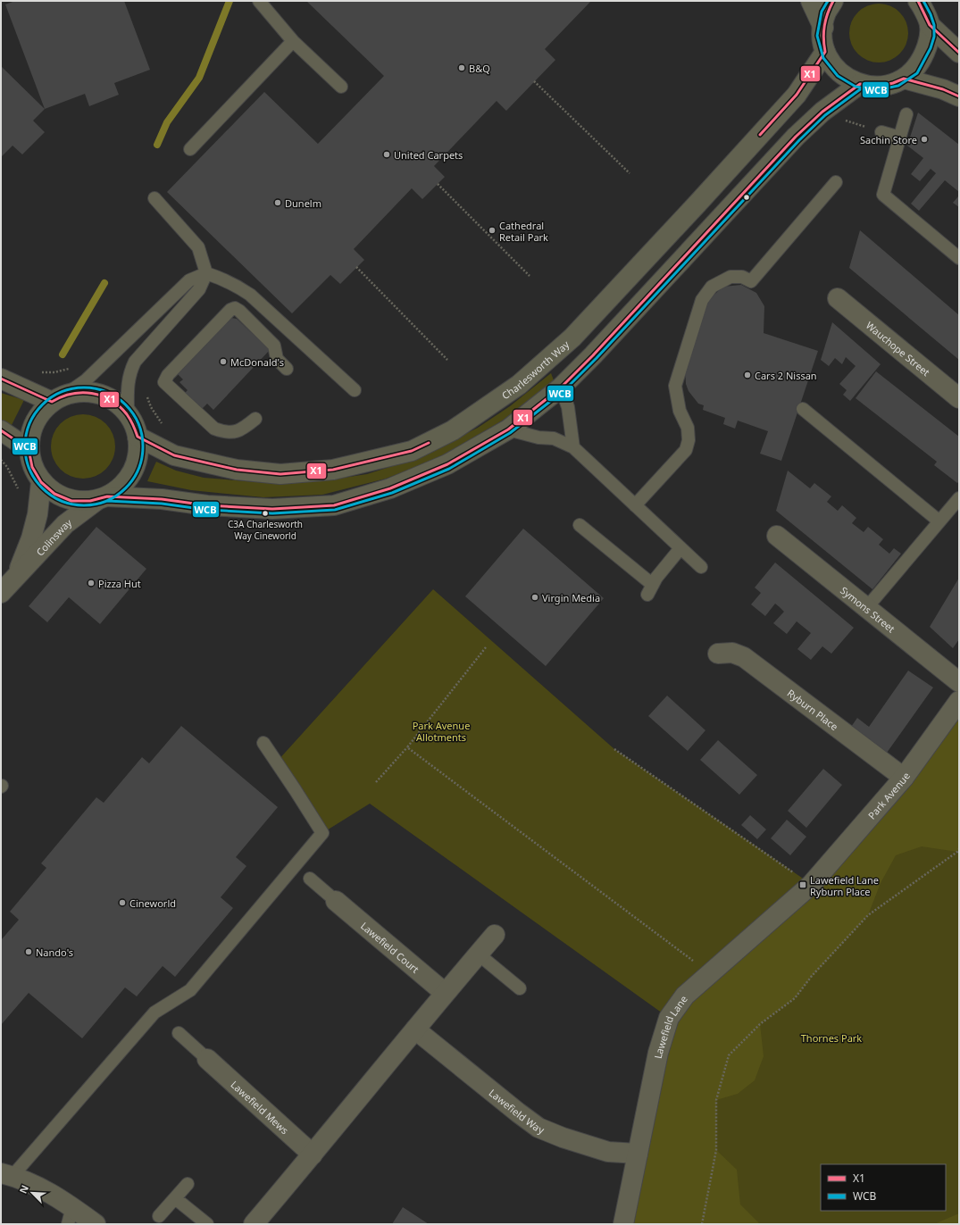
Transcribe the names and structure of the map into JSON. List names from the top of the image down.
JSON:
{
  "streets": {
    "main road": ["Charlesworth Way"],
    "street": [
      "Wauchope Street",
      "Colinsway",
      "Symons Street",
      "Ryburn Place",
      "Park Avenue",
      "Lawefield Court",
      "Lawefield Lane",
      "Lawefield Mews",
      "Lawefield Way"
    ]
  },
  "crossings": [
    ["Charlesworth Way", "Colinsway"],
    ["Ryburn Place", "Park Avenue"],
    ["Park Avenue", "Lawefield Lane"],
    ["Lawefield Lane", "Lawefield Way"]
  ],
  "parks": ["Park Avenue Allotments", "Thornes Park"],
  "places": {
    "other": [
      "B&Q",
      "Sachin Store",
      "United Carpets",
      "Dunelm",
      "Cathedral Retail Park",
      "McDonald's",
      "Cars 2 Nissan",
      "C3A Charlesworth Way Cineworld",
      "Pizza Hut",
      "Virgin Media",
      "Cineworld",
      "Nando's"
    ],
    "transit": ["Lawefield Lane Ryburn Place"]
  },
  "lines": ["transit line X1", "transit line WCB"],
  "legend": ["X1", "WCB"],
  "north": "top left"
}
